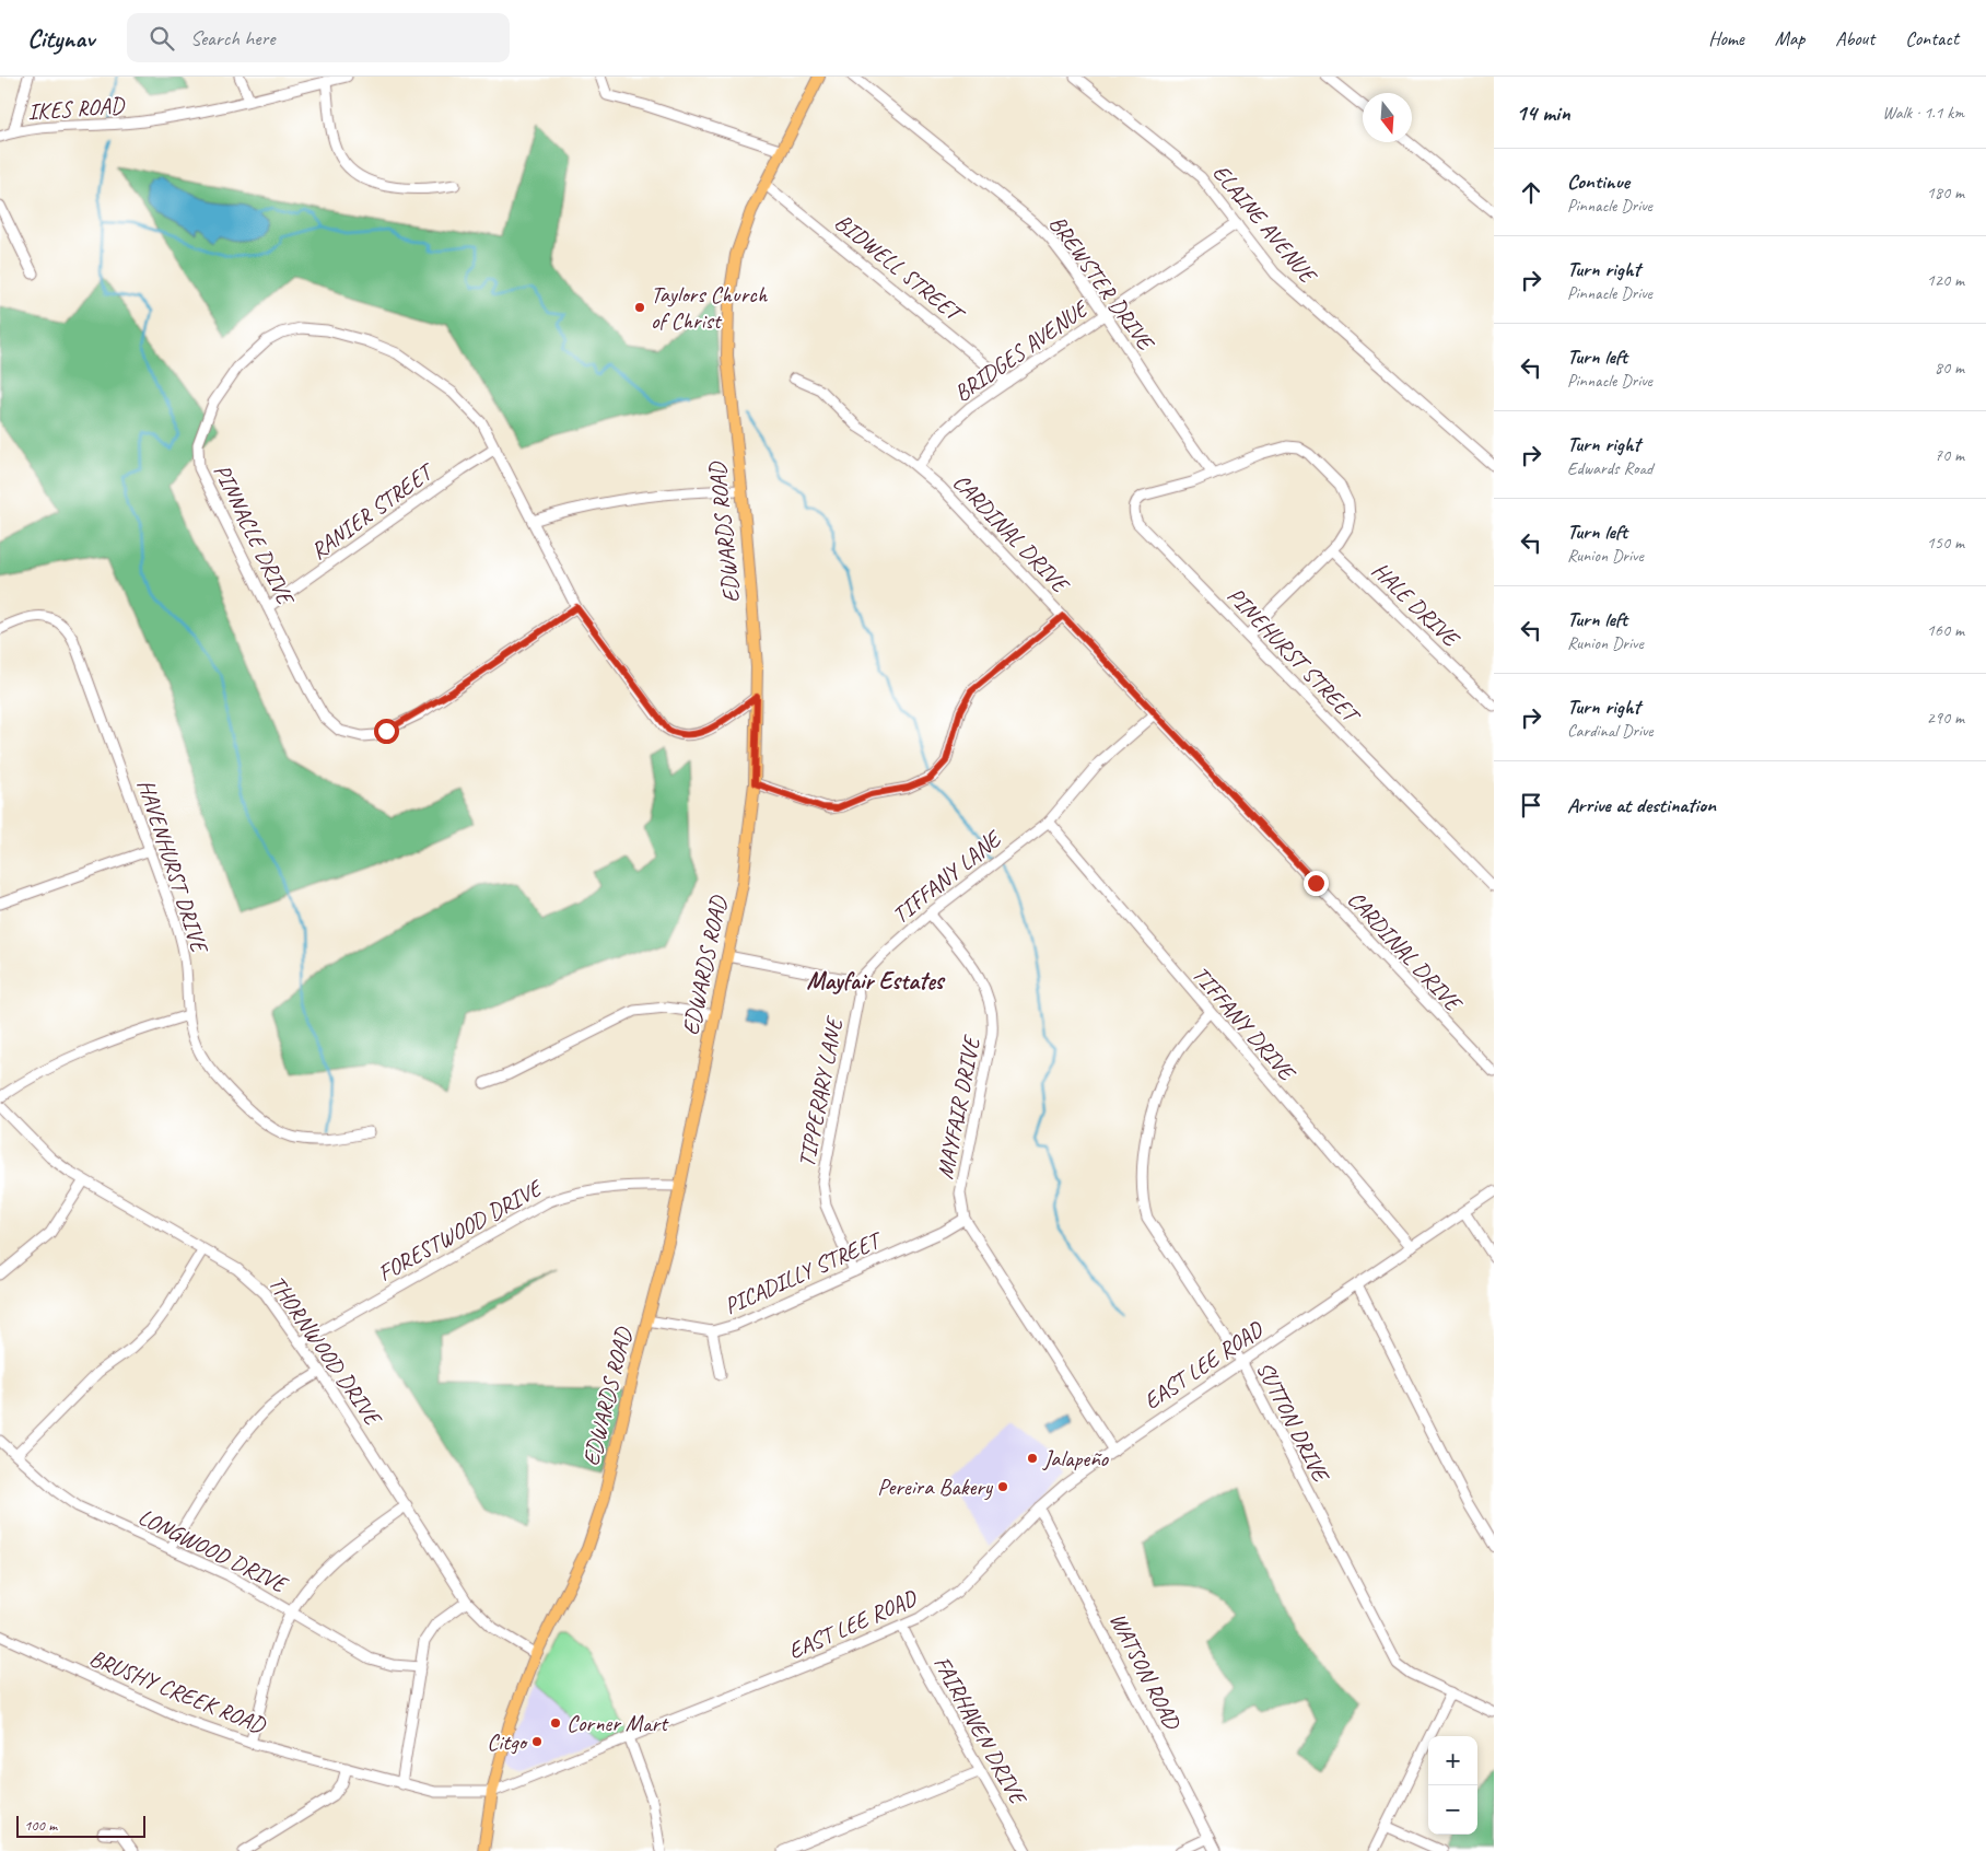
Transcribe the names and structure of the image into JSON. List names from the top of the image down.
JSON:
{
  "streets": {
    "main road": ["EDWARDS ROAD"],
    "street": [
      "IKES ROAD",
      "ELAINE AVENUE",
      "BIDWELL STREET",
      "BREWSTER DRIVE",
      "BRIDGES AVENUE",
      "RANIER STREET",
      "CARDINAL DRIVE",
      "PINNACLE DRIVE",
      "HALE DRIVE",
      "PINEHURST STREET",
      "HAVENHURST DRIVE",
      "TIFFANY LANE",
      "TIFFANY DRIVE",
      "TIPPERARY LANE",
      "MAYFAIR DRIVE",
      "FORESTWOOD DRIVE",
      "PICADILLY STREET",
      "THORNWOOD DRIVE",
      "EAST LEE ROAD",
      "SUTTON DRIVE",
      "LONGWOOD DRIVE",
      "WATSON ROAD",
      "BRUSHY CREEK ROAD",
      "FAIRHAVEN DRIVE"
    ]
  },
  "crossings": [
    ["ELAINE AVENUE", "BRIDGES AVENUE"],
    ["BIDWELL STREET", "BRIDGES AVENUE"],
    ["BIDWELL STREET", "EDWARDS ROAD"],
    ["BREWSTER DRIVE", "BRIDGES AVENUE"],
    ["BREWSTER DRIVE", "PINEHURST STREET"],
    ["BRIDGES AVENUE", "CARDINAL DRIVE"],
    ["RANIER STREET", "PINNACLE DRIVE"],
    ["EDWARDS ROAD", "PINNACLE DRIVE"],
    ["EDWARDS ROAD", "FORESTWOOD DRIVE"],
    ["EDWARDS ROAD", "PICADILLY STREET"],
    ["EDWARDS ROAD", "THORNWOOD DRIVE"],
    ["EDWARDS ROAD", "EAST LEE ROAD"],
    ["CARDINAL DRIVE", "TIFFANY LANE"],
    ["TIFFANY LANE", "TIFFANY DRIVE"],
    ["TIFFANY LANE", "TIPPERARY LANE"],
    ["TIFFANY LANE", "MAYFAIR DRIVE"],
    ["TIFFANY DRIVE", "EAST LEE ROAD"],
    ["TIFFANY DRIVE", "SUTTON DRIVE"],
    ["TIPPERARY LANE", "PICADILLY STREET"],
    ["MAYFAIR DRIVE", "PICADILLY STREET"],
    ["MAYFAIR DRIVE", "EAST LEE ROAD"],
    ["FORESTWOOD DRIVE", "THORNWOOD DRIVE"],
    ["EAST LEE ROAD", "SUTTON DRIVE"],
    ["EAST LEE ROAD", "WATSON ROAD"],
    ["EAST LEE ROAD", "BRUSHY CREEK ROAD"],
    ["EAST LEE ROAD", "FAIRHAVEN DRIVE"]
  ],
  "districts": ["Mayfair Estates"],
  "places": [
    "Taylors Church of Christ",
    "Jalapeño",
    "Pereira Bakery",
    "Corner Mart",
    "Citgo"
  ],
  "scale_bar": "100 m",
  "north": "bottom",
  "page": {
    "header": "Citynav",
    "search": "Search here",
    "nav": [
      "Home",
      "Map",
      "About",
      "Contact"
    ],
    "heading": ["14 min", "Walk · 1.1 km"],
    "list": [
      ["Continue", "Pinnacle Drive", "180 m"],
      ["Turn right", "Pinnacle Drive", "120 m"],
      ["Turn left", "Pinnacle Drive", "80 m"],
      ["Turn right", "Edwards Road", "70 m"],
      ["Turn left", "Runion Drive", "150 m"],
      ["Turn left", "Runion Drive", "160 m"],
      ["Turn right", "Cardinal Drive", "290 m"],
      "Arrive at destination"
    ],
    "map_buttons": ["+", "−"],
    "scale": "100 m"
  }
}
